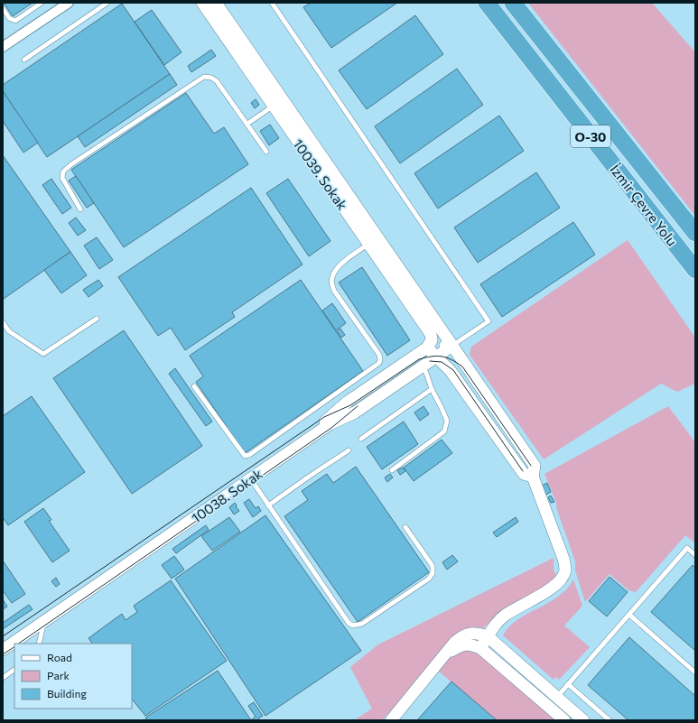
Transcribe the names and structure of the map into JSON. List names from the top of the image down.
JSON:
{
  "streets": {
    "highway": ["O-30", "İzmir Çevre Yolu"],
    "street": ["10039. Sokak", "10038. Sokak"]
  },
  "crossings": [
    ["10039. Sokak", "10038. Sokak"]
  ],
  "legend": ["Road", "Park", "Building"]
}
